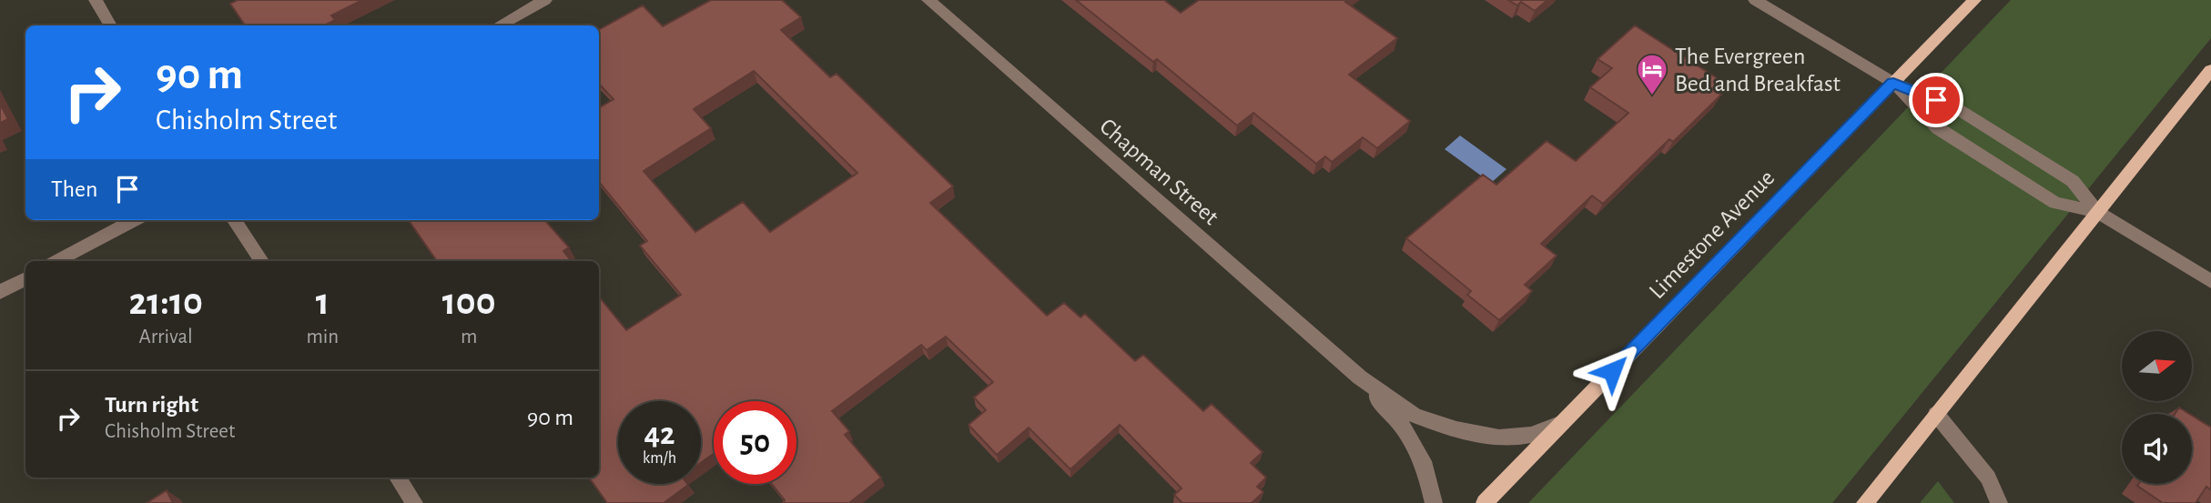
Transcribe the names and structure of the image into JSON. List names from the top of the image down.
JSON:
{
  "streets": {
    "main road": ["Limestone Avenue"],
    "street": ["Chapman Street"]
  },
  "crossings": [
    ["Chapman Street", "Limestone Avenue"]
  ],
  "places": {
    "hotel": ["The Evergreen Bed and Breakfast"]
  },
  "north": "right",
  "page": {
    "turn": ["90 m", "Chisholm Street"],
    "then": "Then",
    "eta": [
      "21:10",
      "Arrival",
      "1",
      "min",
      "100",
      "m"
    ],
    "list": [
      {
        "name": "Turn right",
        "note": "Chisholm Street",
        "value": "90 m"
      }
    ],
    "speed": "42 km/h",
    "limit": "50"
  }
}
